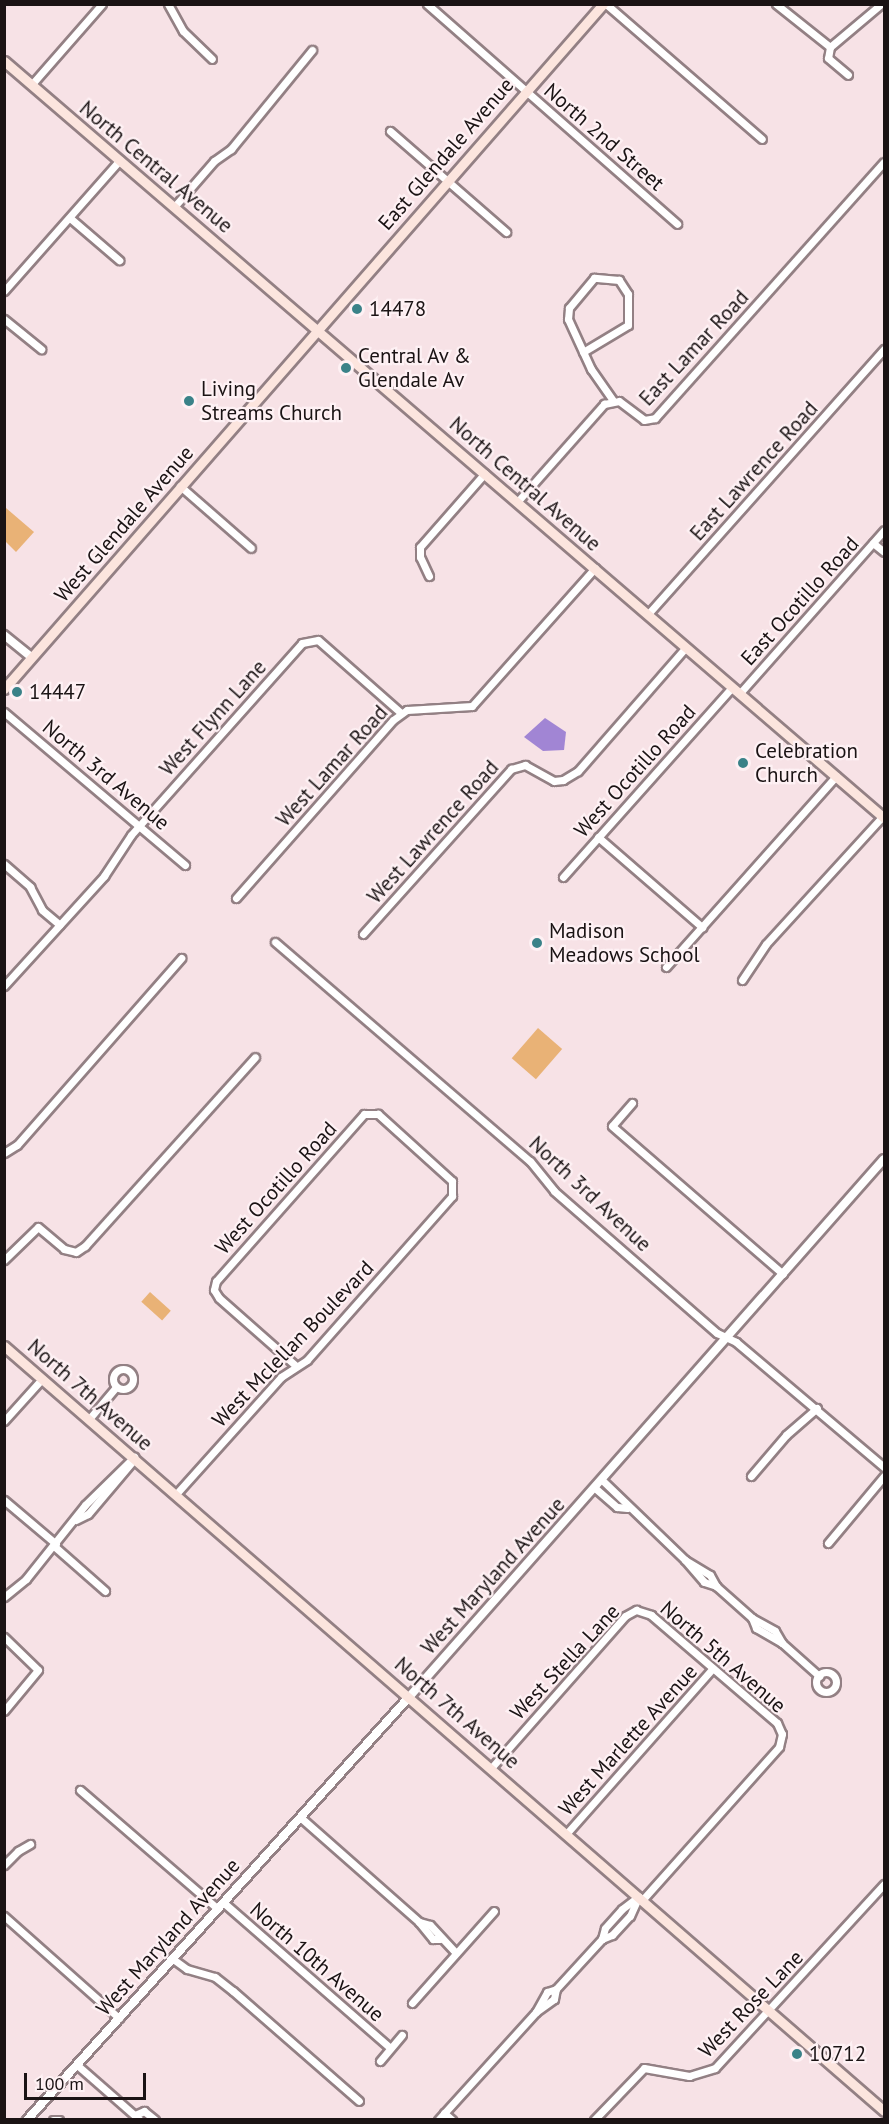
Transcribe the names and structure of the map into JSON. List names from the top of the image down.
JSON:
{
  "streets": {
    "main road": [
      "East Glendale Avenue",
      "North Central Avenue",
      "West Glendale Avenue",
      "North 7th Avenue"
    ],
    "street": [
      "North 2nd Street",
      "East Lamar Road",
      "East Lawrence Road",
      "East Ocotillo Road",
      "West Flynn Lane",
      "West Lamar Road",
      "West Ocotillo Road",
      "North 3rd Avenue",
      "West Lawrence Road",
      "West Mclellan Boulevard",
      "West Maryland Avenue",
      "North 5th Avenue",
      "West Stella Lane",
      "West Marlette Avenue",
      "North 10th Avenue",
      "West Rose Lane"
    ]
  },
  "crossings": [
    ["North 2nd Street", "East Glendale Avenue"],
    ["East Glendale Avenue", "North Central Avenue"],
    ["East Glendale Avenue", "West Glendale Avenue"],
    ["North Central Avenue", "East Lamar Road"],
    ["North Central Avenue", "East Lawrence Road"],
    ["North Central Avenue", "West Glendale Avenue"],
    ["North Central Avenue", "East Ocotillo Road"],
    ["North Central Avenue", "West Lamar Road"],
    ["North Central Avenue", "West Ocotillo Road"],
    ["North Central Avenue", "West Lawrence Road"],
    ["East Ocotillo Road", "West Ocotillo Road"],
    ["West Flynn Lane", "West Lamar Road"],
    ["West Flynn Lane", "North 3rd Avenue"],
    ["West Ocotillo Road", "West Mclellan Boulevard"],
    ["North 3rd Avenue", "West Maryland Avenue"],
    ["West Mclellan Boulevard", "North 7th Avenue"],
    ["North 7th Avenue", "West Maryland Avenue"],
    ["North 7th Avenue", "North 5th Avenue"],
    ["North 7th Avenue", "West Stella Lane"],
    ["North 7th Avenue", "West Marlette Avenue"],
    ["North 7th Avenue", "West Rose Lane"],
    ["West Maryland Avenue", "North 10th Avenue"],
    ["North 5th Avenue", "West Stella Lane"],
    ["North 5th Avenue", "West Marlette Avenue"]
  ],
  "places": [
    "14478",
    "Central Av & Glendale Av",
    "Living Streams Church",
    "14447",
    "Celebration Church",
    "Madison Meadows School",
    "10712"
  ],
  "scale_bar": "100 m"
}
